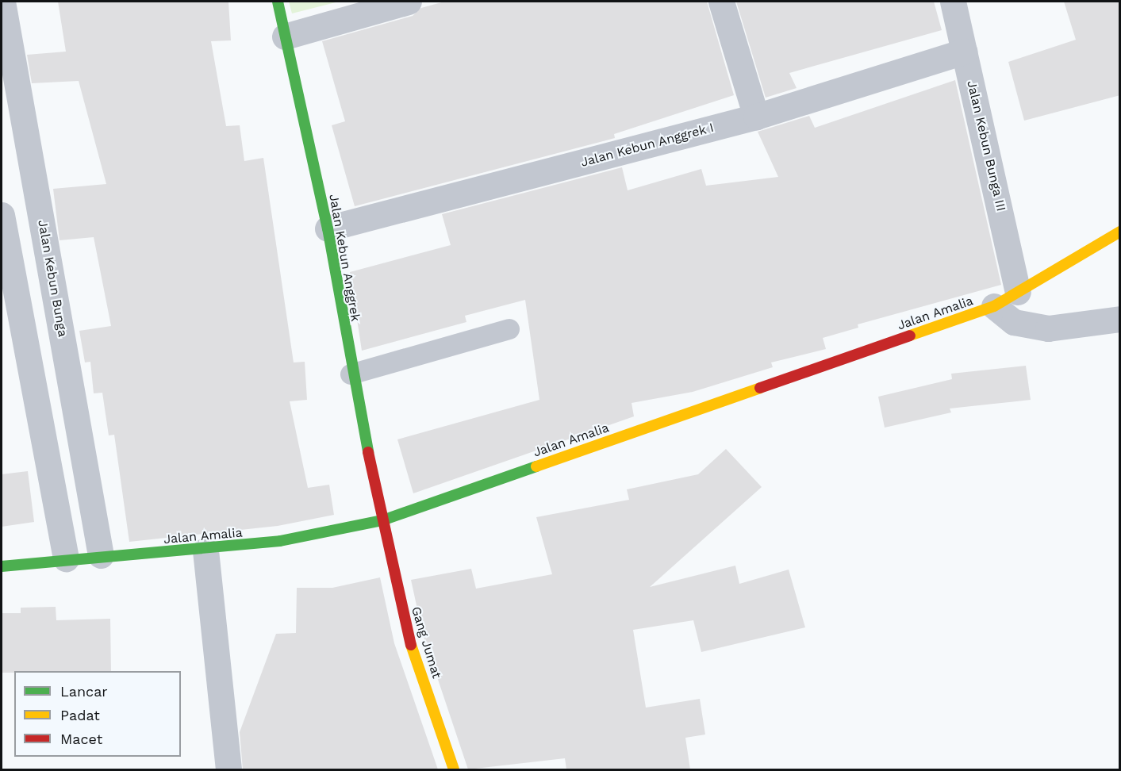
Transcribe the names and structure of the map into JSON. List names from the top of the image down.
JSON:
{
  "streets": {
    "street": [
      "Jalan Kebun Anggrek I",
      "Jalan Kebun Bunga III",
      "Jalan Kebun Anggrek",
      "Jalan Kebun Bunga",
      "Jalan Amalia",
      "Gang Jumat"
    ]
  },
  "crossings": [
    ["Jalan Kebun Anggrek I", "Jalan Kebun Bunga III"],
    ["Jalan Kebun Anggrek I", "Jalan Kebun Anggrek"],
    ["Jalan Kebun Bunga III", "Jalan Amalia"],
    ["Jalan Kebun Anggrek", "Jalan Amalia"],
    ["Jalan Kebun Anggrek", "Gang Jumat"],
    ["Jalan Kebun Bunga", "Jalan Amalia"],
    ["Jalan Amalia", "Gang Jumat"]
  ],
  "legend": ["Lancar", "Padat", "Macet"]
}
